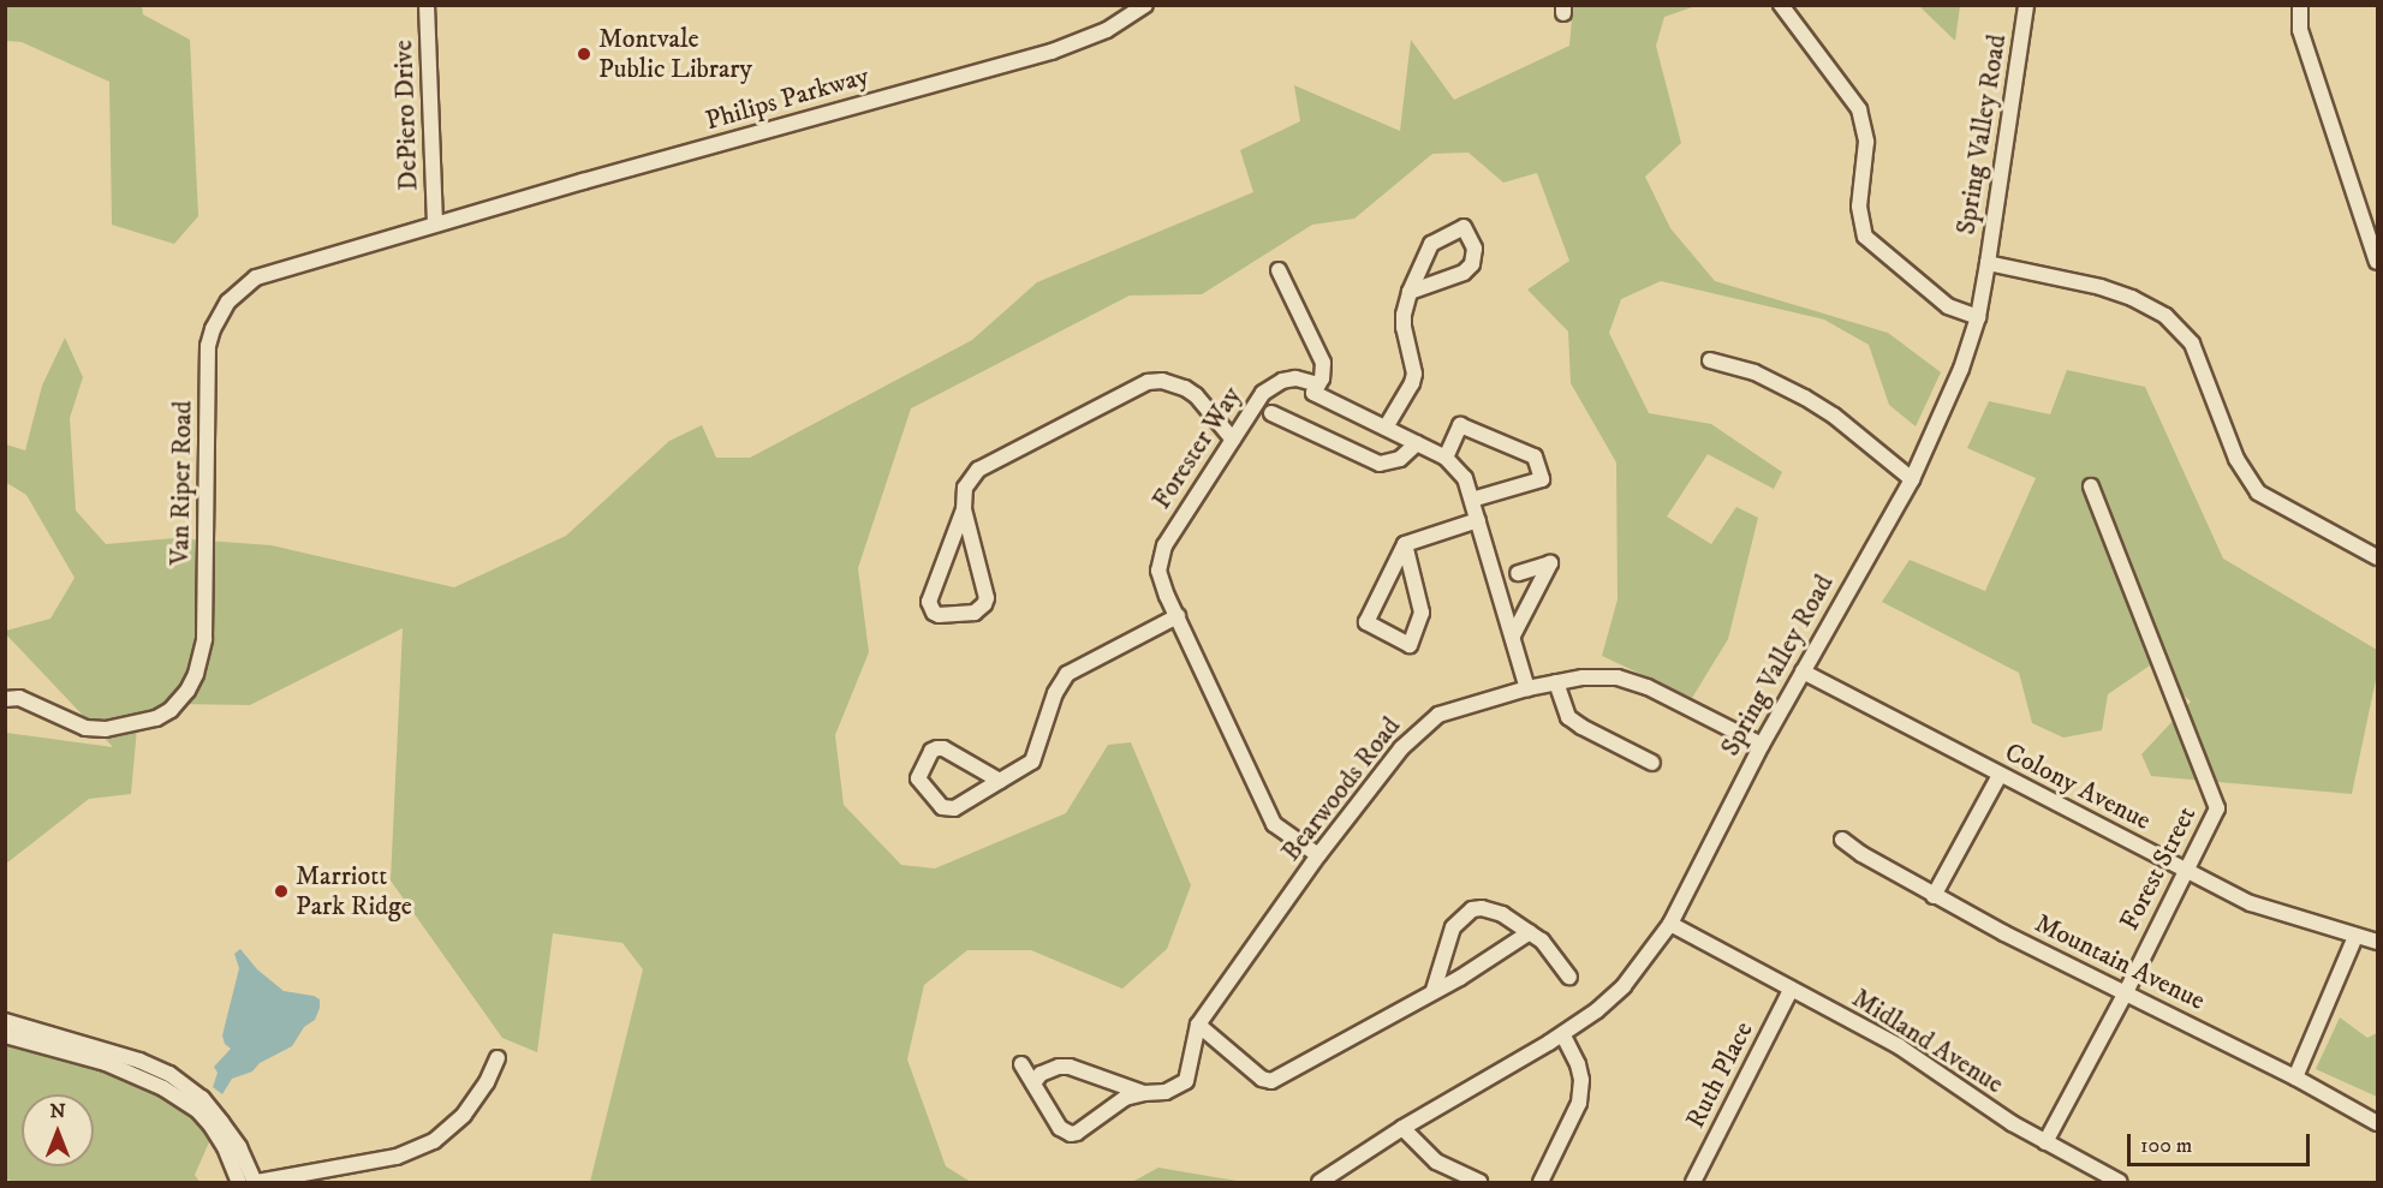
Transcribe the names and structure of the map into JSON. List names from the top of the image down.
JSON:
{
  "streets": {
    "street": [
      "Philips Parkway",
      "DePiero Drive",
      "Spring Valley Road",
      "Forester Way",
      "Van Riper Road",
      "Colony Avenue",
      "Bearwoods Road",
      "Forest Street",
      "Mountain Avenue",
      "Midland Avenue",
      "Ruth Place"
    ]
  },
  "crossings": [
    ["Philips Parkway", "DePiero Drive"],
    ["Philips Parkway", "Van Riper Road"],
    ["DePiero Drive", "Van Riper Road"],
    ["Spring Valley Road", "Colony Avenue"],
    ["Spring Valley Road", "Bearwoods Road"],
    ["Spring Valley Road", "Midland Avenue"],
    ["Forester Way", "Bearwoods Road"],
    ["Colony Avenue", "Forest Street"],
    ["Forest Street", "Mountain Avenue"],
    ["Forest Street", "Midland Avenue"],
    ["Midland Avenue", "Ruth Place"]
  ],
  "places": ["Montvale Public Library", "Marriott Park Ridge"],
  "scale_bar": "100 m",
  "north": "top"
}
